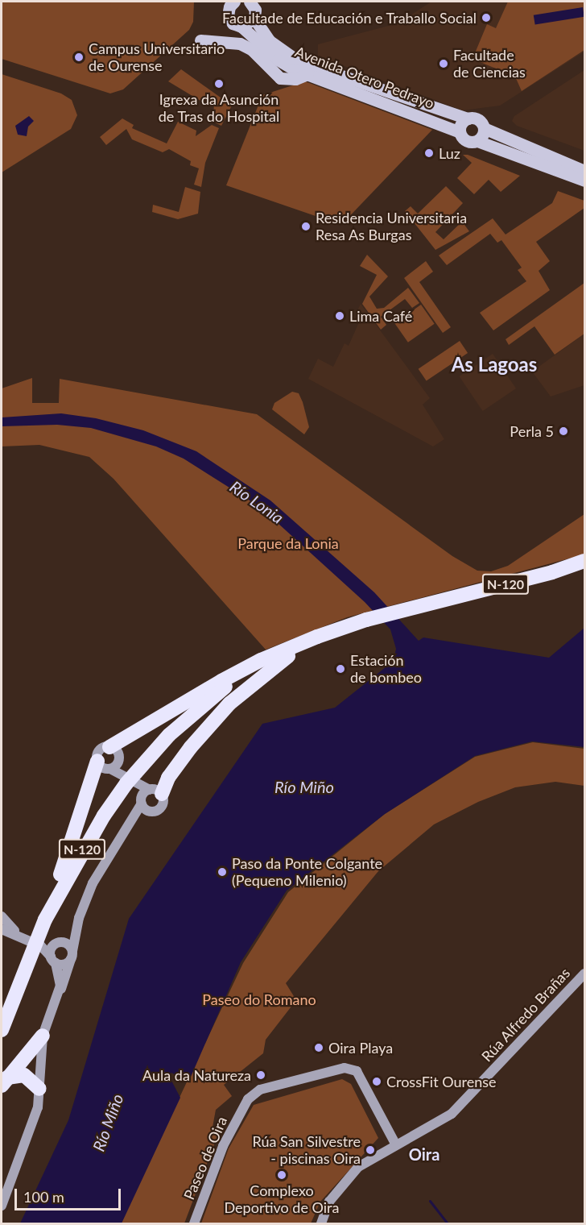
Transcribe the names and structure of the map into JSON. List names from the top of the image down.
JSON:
{
  "streets": {
    "highway": ["N-120"],
    "main road": ["Avenida Otero Pedrayo"],
    "street": ["Rúa Alfredo Brañas", "Paseo de Oira"]
  },
  "crossings": [
    ["Rúa Alfredo Brañas", "Paseo de Oira"]
  ],
  "districts": ["As Lagoas", "Oira"],
  "water": ["Río Lonia", "Río Miño"],
  "parks": ["Parque da Lonia", "Paseo do Romano"],
  "places": [
    "Facultade de Educación e Traballo Social",
    "Campus Universitario de Ourense",
    "Facultade de Ciencias",
    "Igrexa da Asunción de Tras do Hospital",
    "Luz",
    "Residencia Universitaria Resa As Burgas",
    "Lima Café",
    "Perla 5",
    "Estación de bombeo",
    "Paso da Ponte Colgante (Pequeno Milenio)",
    "Oira Playa",
    "Aula da Natureza",
    "CrossFit Ourense",
    "Rúa San Silvestre - piscinas Oira",
    "Complexo Deportivo de Oira"
  ],
  "scale_bar": "100 m"
}
